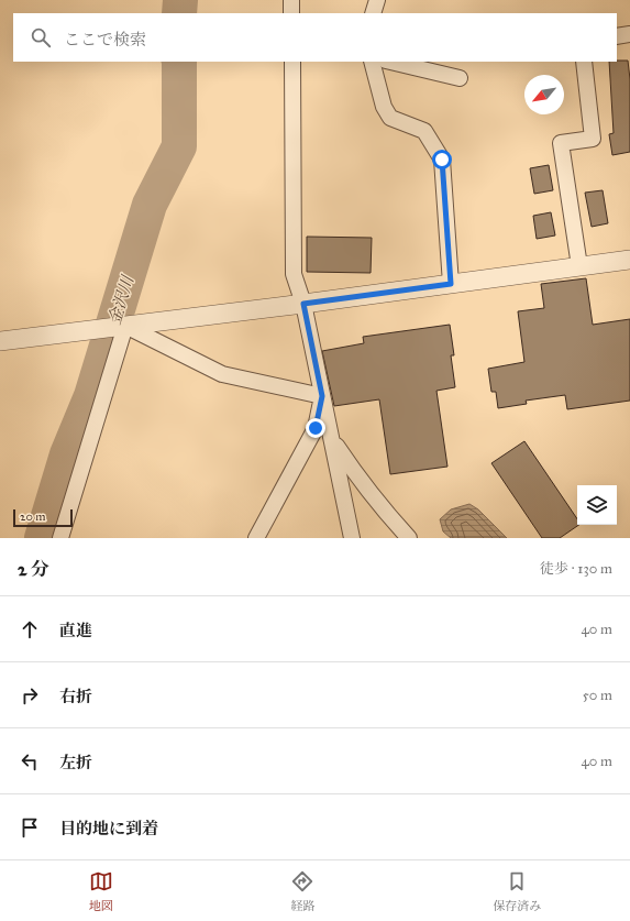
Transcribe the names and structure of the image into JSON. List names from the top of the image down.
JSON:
{
  "water": ["金沢川"],
  "scale_bar": "20 m",
  "north": "bottom left",
  "page": {
    "search": "ここで検索",
    "scale": "20 m",
    "heading": ["2 分", "徒歩 · 130 m"],
    "list": [
      ["直進", "40 m"],
      ["右折", "50 m"],
      ["左折", "40 m"],
      "目的地に到着"
    ],
    "nav": ["地図", "経路", "保存済み"]
  }
}
